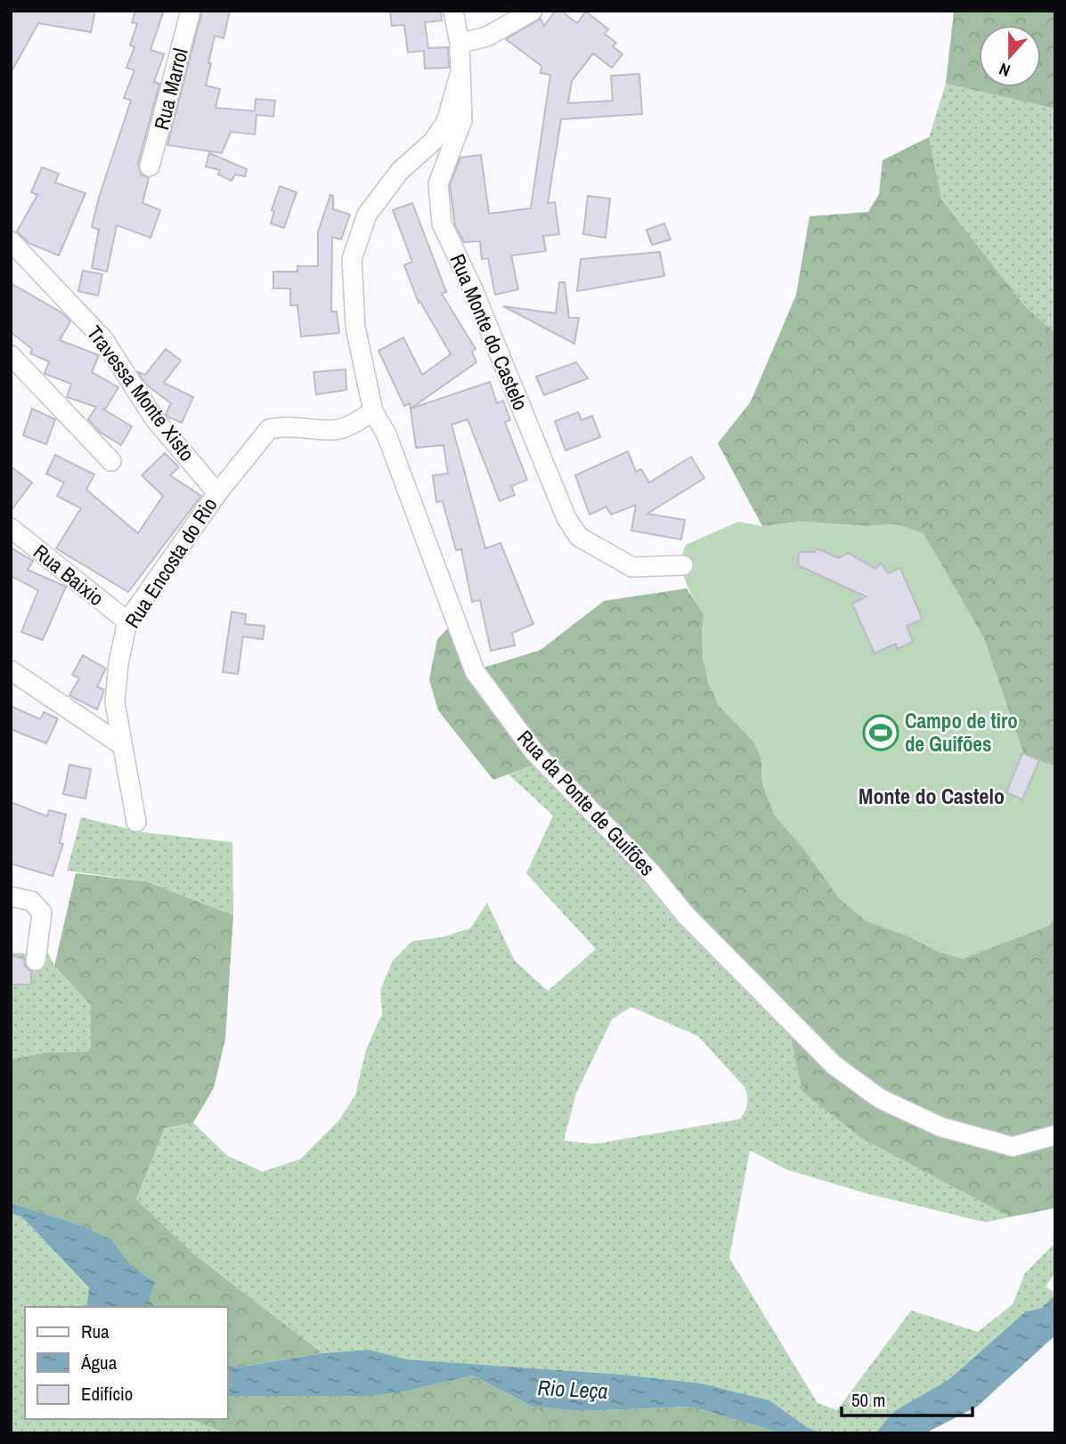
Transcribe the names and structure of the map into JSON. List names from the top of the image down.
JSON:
{
  "streets": {
    "street": [
      "Rua Marrol",
      "Rua Monte do Castelo",
      "Travessa Monte Xisto",
      "Rua Encosta do Rio",
      "Rua Baixio",
      "Rua da Ponte de Guifões"
    ]
  },
  "crossings": [
    ["Rua Monte do Castelo", "Rua da Ponte de Guifões"],
    ["Travessa Monte Xisto", "Rua Encosta do Rio"],
    ["Rua Encosta do Rio", "Rua Baixio"],
    ["Rua Encosta do Rio", "Rua da Ponte de Guifões"]
  ],
  "districts": ["Monte do Castelo"],
  "water": ["Rio Leça"],
  "places": {
    "sports": ["Campo de tiro de Guifões"]
  },
  "legend": ["Rua", "Água", "Edifício"],
  "scale_bar": "50 m",
  "north": "bottom"
}
